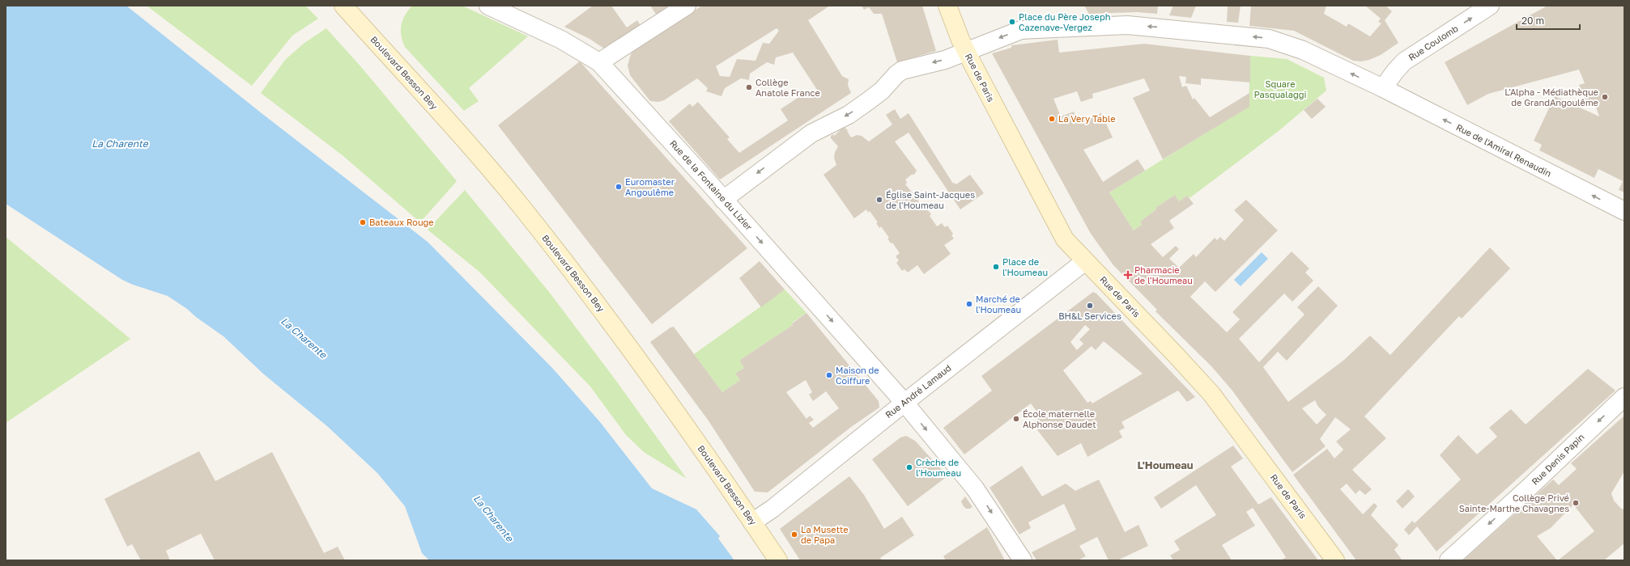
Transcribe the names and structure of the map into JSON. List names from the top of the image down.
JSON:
{
  "streets": {
    "main road": ["Boulevard Besson Bey", "Rue de Paris"],
    "street": [
      "Rue Coulomb",
      "Rue de l'Amiral Renaudin",
      "Rue de la Fontaine du Lizier",
      "Rue André Lamaud",
      "Rue Denis Papin"
    ]
  },
  "crossings": [
    ["Rue Coulomb", "Rue de l'Amiral Renaudin"],
    ["Boulevard Besson Bey", "Rue André Lamaud"],
    ["Rue de Paris", "Rue de l'Amiral Renaudin"],
    ["Rue de Paris", "Rue André Lamaud"],
    ["Rue de l'Amiral Renaudin", "Rue de la Fontaine du Lizier"],
    ["Rue de la Fontaine du Lizier", "Rue André Lamaud"]
  ],
  "one_way": [
    "Rue Coulomb",
    "Rue de l'Amiral Renaudin",
    "Rue de la Fontaine du Lizier",
    "Rue Denis Papin"
  ],
  "districts": ["L'Houmeau"],
  "water": ["La Charente"],
  "parks": ["Square Pasqualaggi"],
  "places": {
    "other": [
      "Place du Père Joseph Cazenave-Vergez",
      "Collège Anatole France",
      "L'Alpha - Médiathèque de GrandAngoulême",
      "La Very Table",
      "Euromaster Angoulême",
      "Église Saint-Jacques de l'Houmeau",
      "Bateaux Rouge",
      "Place de l'Houmeau",
      "Marché de l'Houmeau",
      "BH&L Services",
      "Maison de Coiffure",
      "École maternelle Alphonse Daudet",
      "Crèche de l'Houmeau",
      "Collège Privé Sainte-Marthe Chavagnes",
      "La Musette de Papa"
    ],
    "health": ["Pharmacie de l'Houmeau"]
  },
  "scale_bar": "20 m"
}
